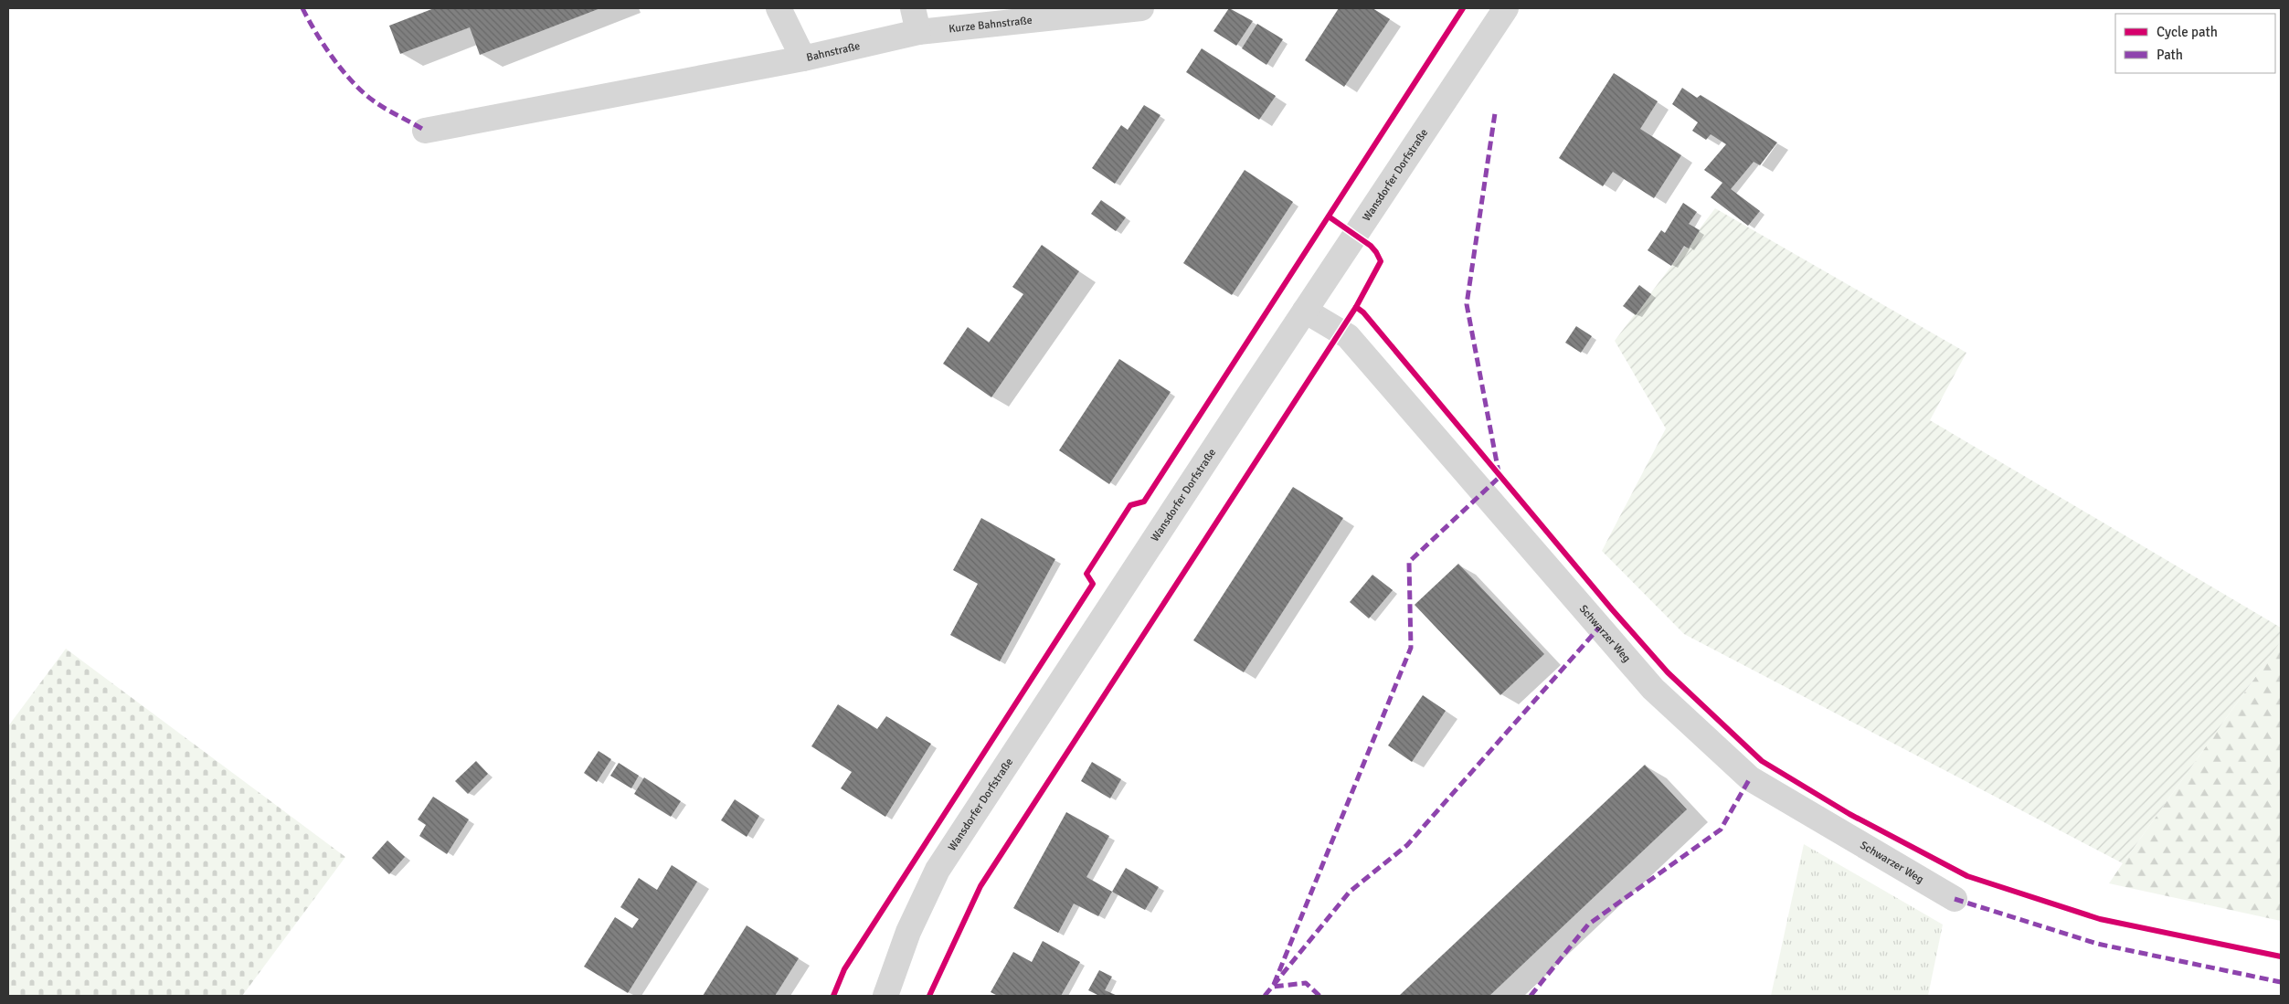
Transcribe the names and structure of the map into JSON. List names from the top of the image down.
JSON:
{
  "streets": {
    "street": [
      "Kurze Bahnstraße",
      "Bahnstraße",
      "Wansdorfer Dorfstraße",
      "Schwarzer Weg"
    ]
  },
  "crossings": [
    ["Kurze Bahnstraße", "Bahnstraße"],
    ["Wansdorfer Dorfstraße", "Schwarzer Weg"]
  ],
  "legend": ["Cycle path", "Path"]
}
